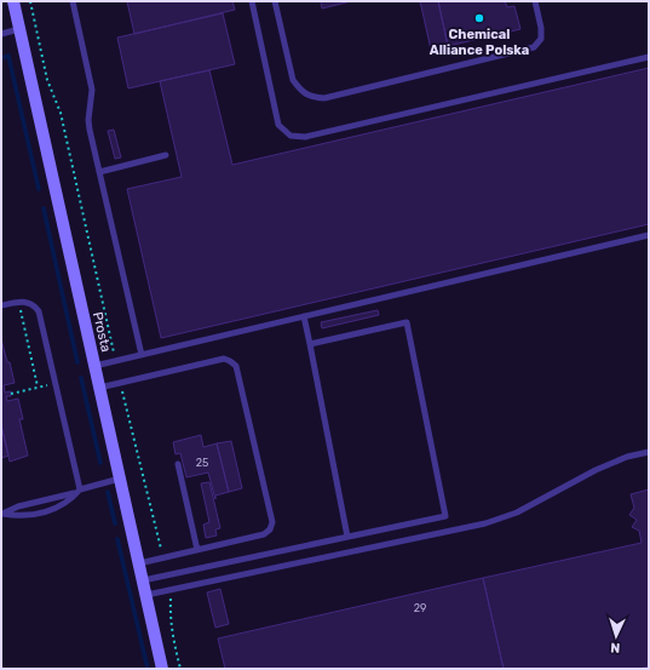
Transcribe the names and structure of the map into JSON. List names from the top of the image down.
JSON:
{
  "streets": {
    "street": ["Prosta"]
  },
  "places": ["Chemical Alliance Polska"],
  "house_numbers": ["25", "29"],
  "north": "bottom"
}
